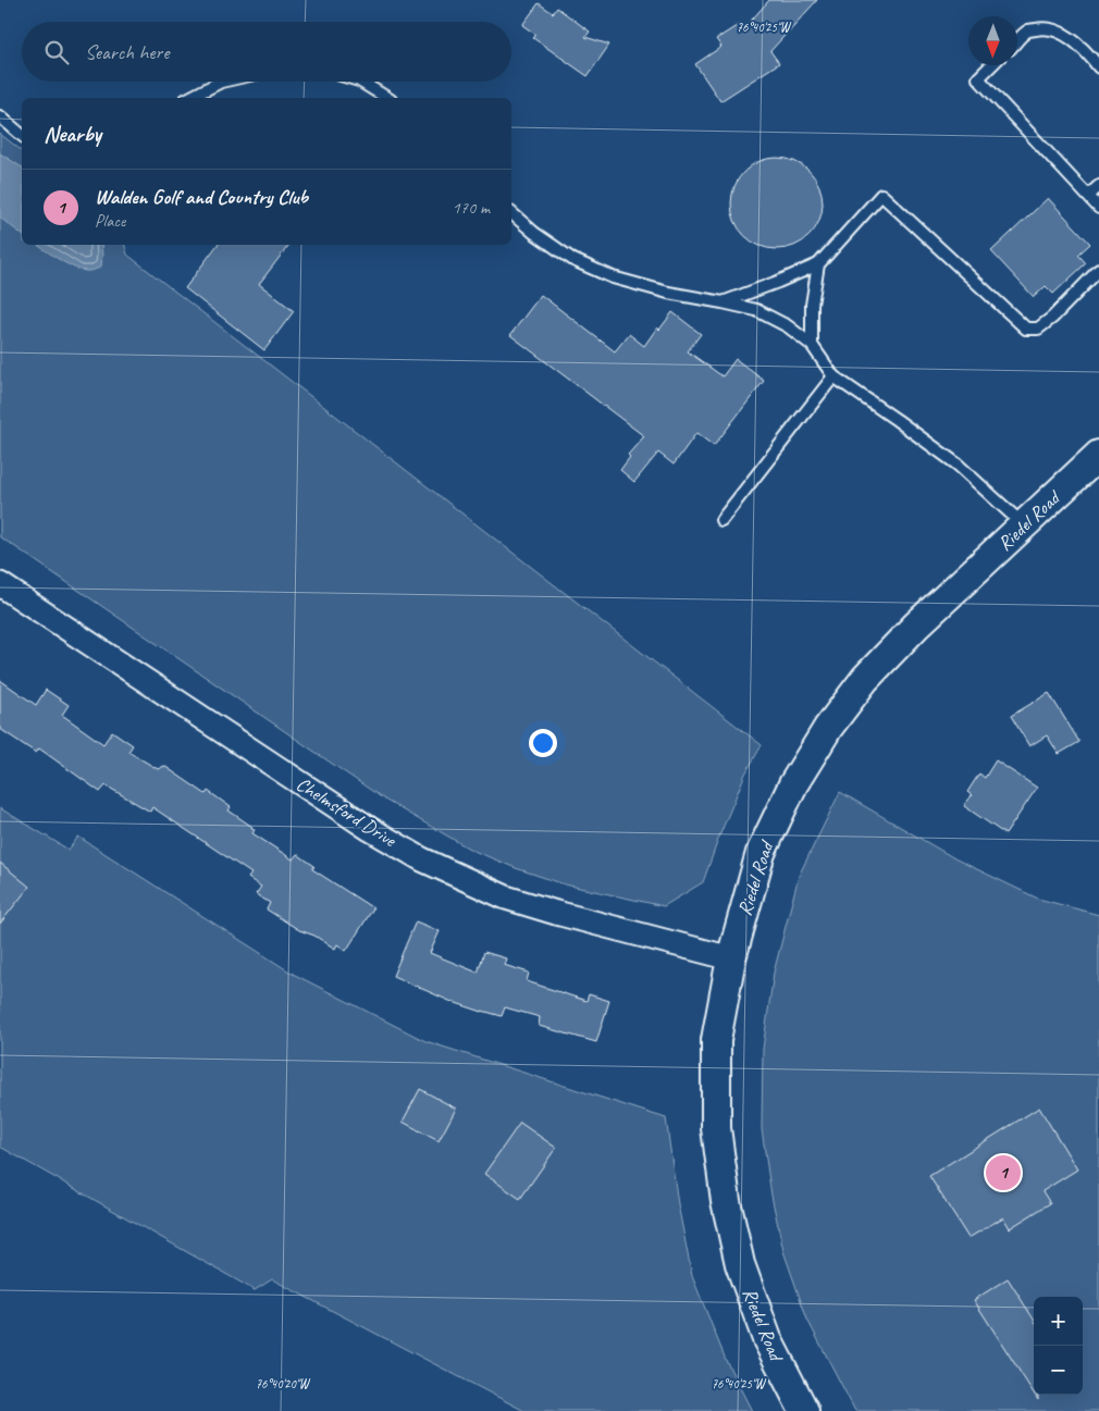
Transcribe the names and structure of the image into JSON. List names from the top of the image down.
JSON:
{
  "streets": {
    "street": ["Riedel Road", "Chelmsford Drive"]
  },
  "crossings": [
    ["Riedel Road", "Chelmsford Drive"]
  ],
  "north": "bottom",
  "page": {
    "search": "Search here",
    "heading": "Nearby",
    "list": [
      {
        "mark": "1",
        "name": "Walden Golf and Country Club",
        "note": "Place",
        "value": "170 m"
      }
    ],
    "pins": "1",
    "map_buttons": ["+", "−"]
  },
  "coordinates": ["76°40'25\"W", "76°40'20\"W"]
}
